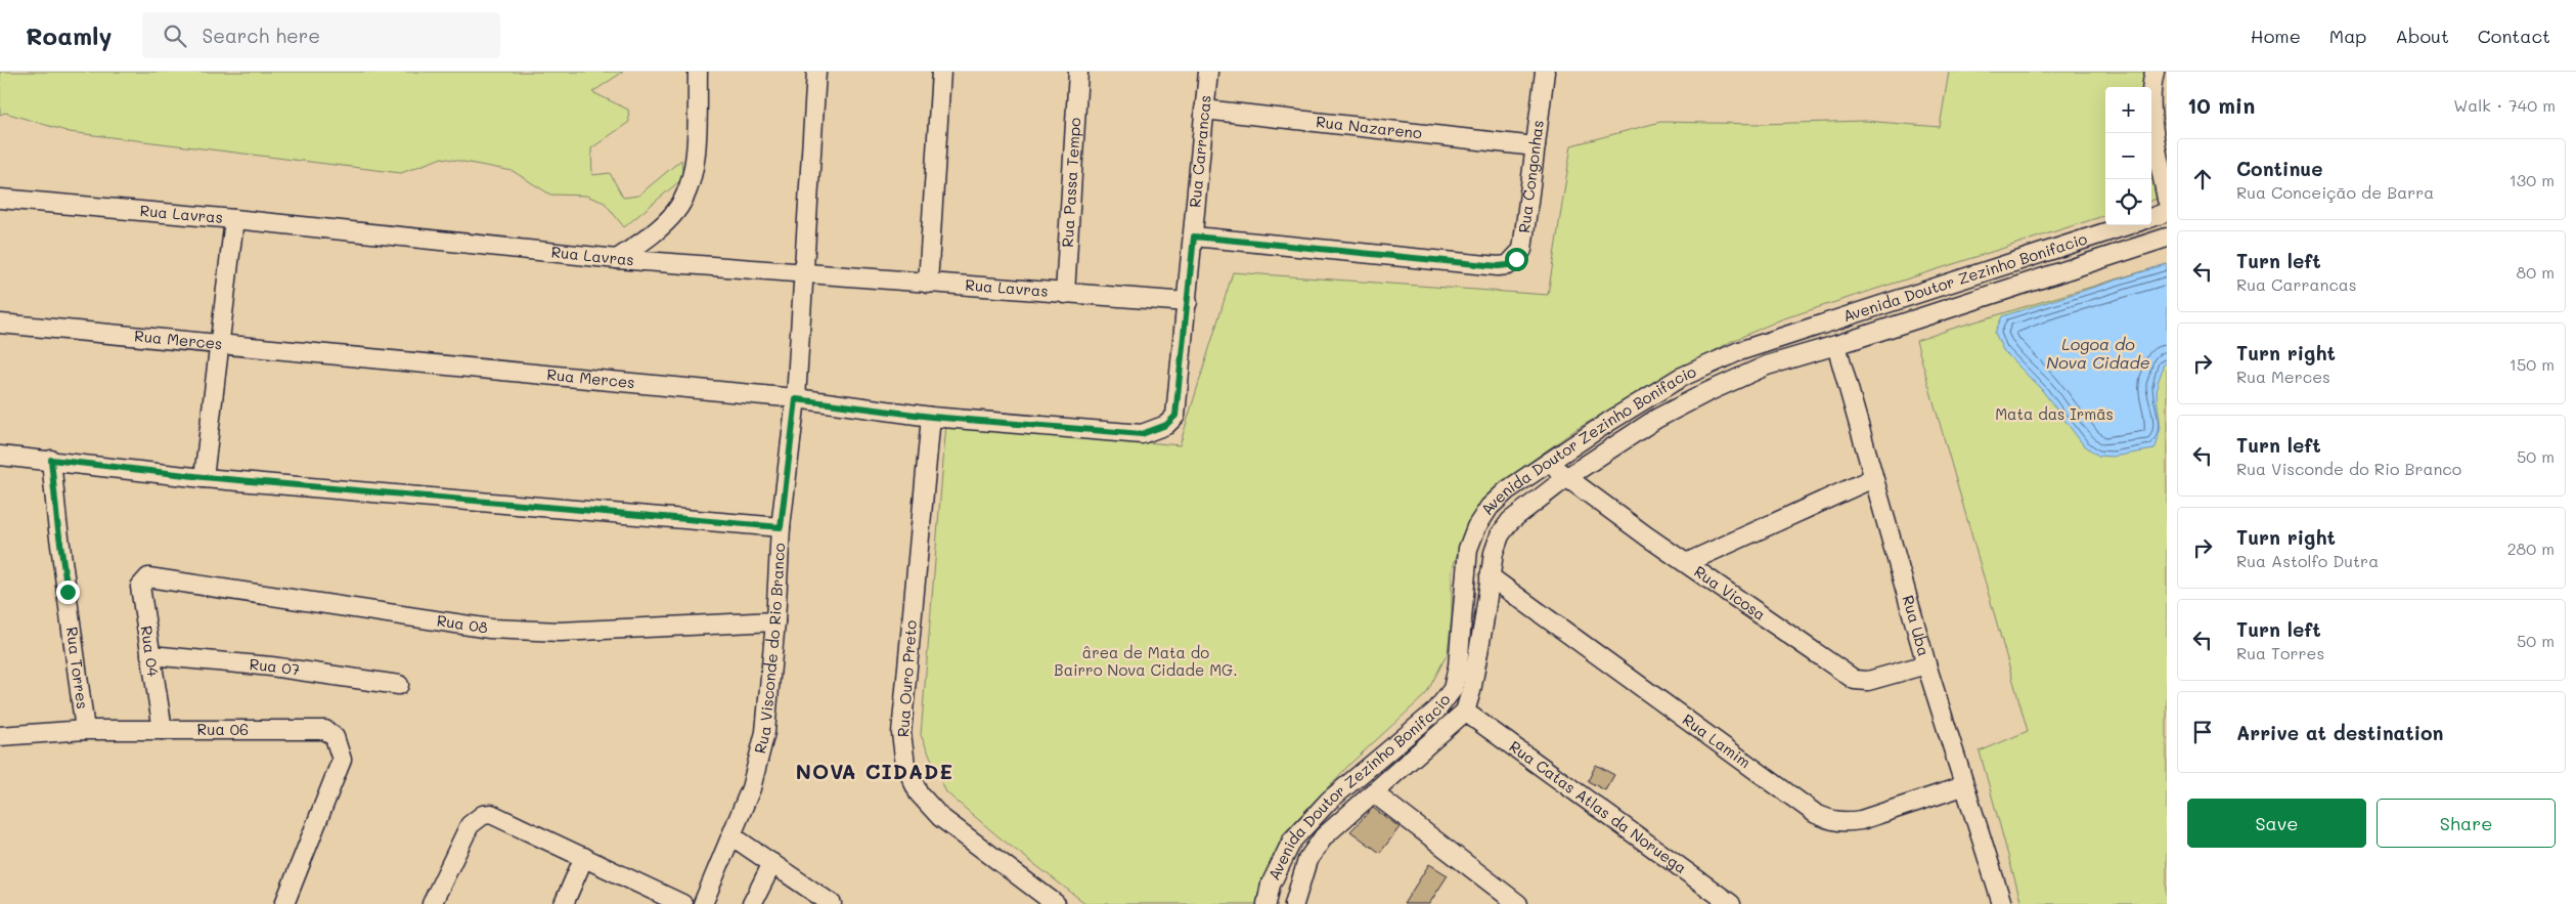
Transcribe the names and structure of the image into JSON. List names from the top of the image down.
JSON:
{
  "streets": {
    "street": [
      "Rua Nazareno",
      "Rua Carrancas",
      "Rua Congonhas",
      "Rua Passa Tempo",
      "Rua Lavras",
      "Avenida Doutor Zezinho Bonifacio",
      "Rua Merces",
      "Rua Vicosa",
      "Rua 08",
      "Rua Uba",
      "Rua Visconde do Rio Branco",
      "Rua 04",
      "Rua Torres",
      "Rua 07",
      "Rua Ouro Preto",
      "Rua 06",
      "Rua Lamim",
      "Rua Catas Atlas da Noruega"
    ]
  },
  "crossings": [
    ["Rua Nazareno", "Rua Carrancas"],
    ["Rua Nazareno", "Rua Congonhas"],
    ["Rua Carrancas", "Rua Congonhas"],
    ["Rua Carrancas", "Rua Lavras"],
    ["Rua Carrancas", "Rua Merces"],
    ["Rua Passa Tempo", "Rua Lavras"],
    ["Rua Lavras", "Rua Visconde do Rio Branco"],
    ["Avenida Doutor Zezinho Bonifacio", "Rua Vicosa"],
    ["Avenida Doutor Zezinho Bonifacio", "Rua Uba"],
    ["Avenida Doutor Zezinho Bonifacio", "Rua Lamim"],
    ["Avenida Doutor Zezinho Bonifacio", "Rua Catas Atlas da Noruega"],
    ["Rua Merces", "Rua Visconde do Rio Branco"],
    ["Rua Merces", "Rua Ouro Preto"],
    ["Rua Vicosa", "Rua Uba"],
    ["Rua 08", "Rua Visconde do Rio Branco"],
    ["Rua 08", "Rua 04"],
    ["Rua Uba", "Rua Lamim"],
    ["Rua 04", "Rua 07"],
    ["Rua 04", "Rua 06"],
    ["Rua Torres", "Rua 06"]
  ],
  "districts": ["NOVA CIDADE"],
  "water": ["Logoa do Nova Cidade"],
  "parks": ["Mata das Irmãs", "ârea de Mata do Bairro Nova Cidade MG."],
  "page": {
    "header": "Roamly",
    "search": "Search here",
    "nav": [
      "Home",
      "Map",
      "About",
      "Contact"
    ],
    "heading": ["10 min", "Walk · 740 m"],
    "map_buttons": ["+", "−"],
    "list": [
      ["Continue", "Rua Conceição de Barra", "130 m"],
      ["Turn left", "Rua Carrancas", "80 m"],
      ["Turn right", "Rua Merces", "150 m"],
      ["Turn left", "Rua Visconde do Rio Branco", "50 m"],
      ["Turn right", "Rua Astolfo Dutra", "280 m"],
      ["Turn left", "Rua Torres", "50 m"],
      "Arrive at destination"
    ],
    "buttons": ["Save", "Share"]
  }
}
